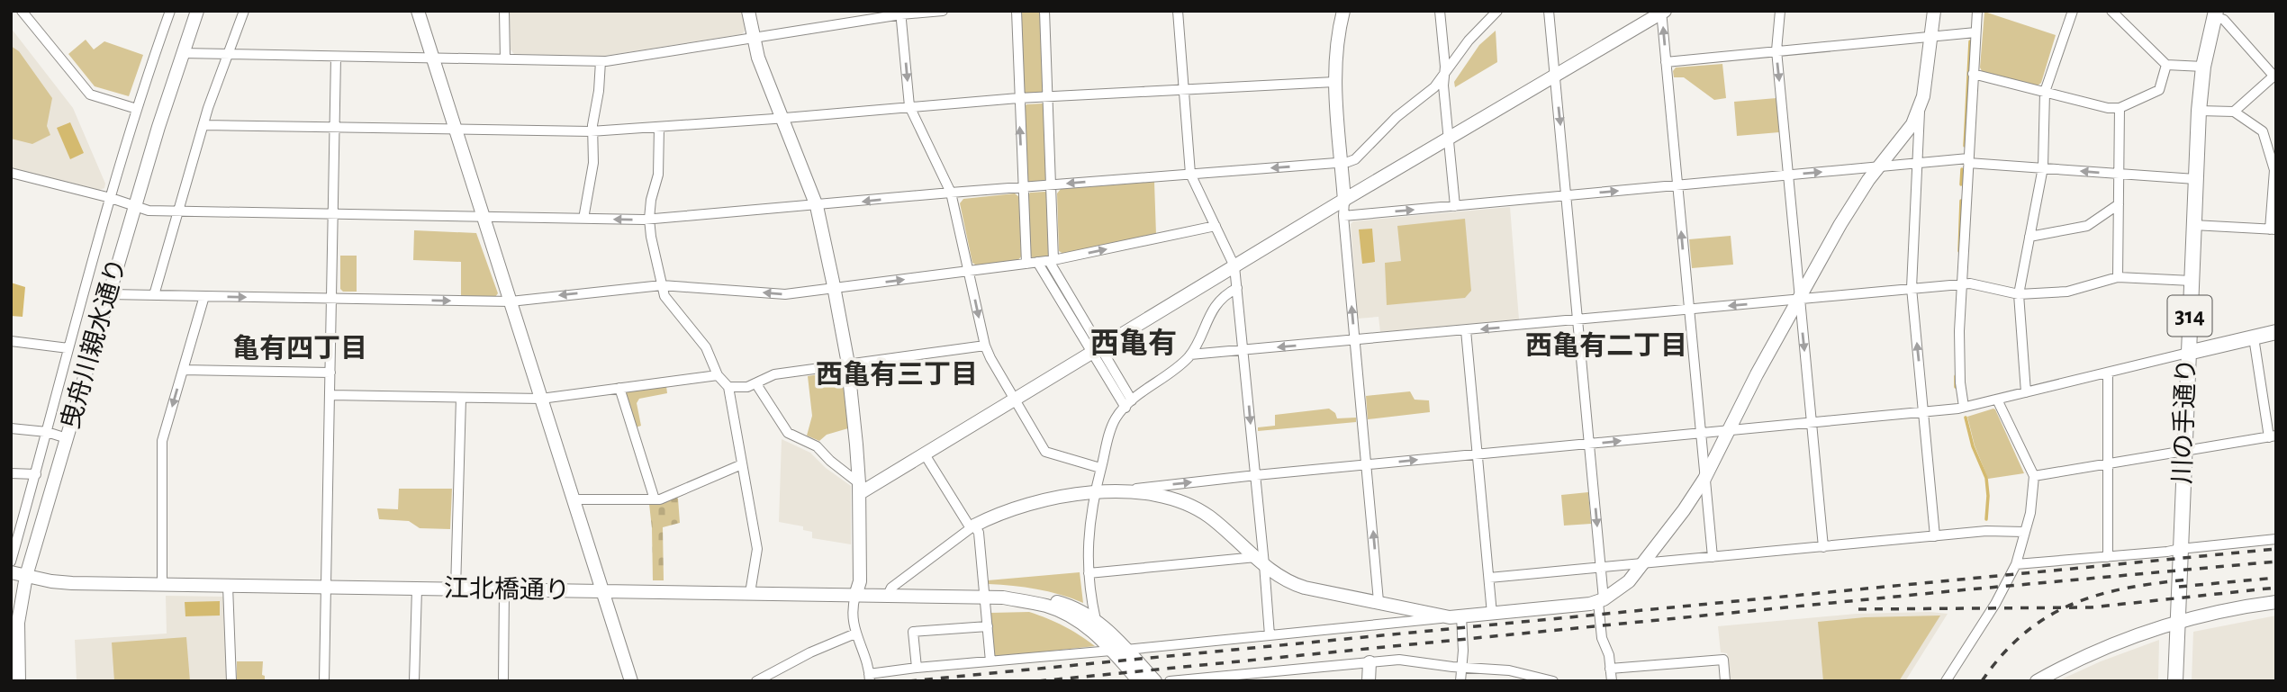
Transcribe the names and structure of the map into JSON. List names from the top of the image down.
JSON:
{
  "streets": {
    "main road": ["314", "川の手通り"],
    "street": ["曳舟川親水通り", "江北橋通り"]
  },
  "crossings": [
    ["曳舟川親水通り", "江北橋通り"]
  ],
  "districts": [
    "西亀有",
    "西亀有二丁目",
    "亀有四丁目",
    "西亀有三丁目"
  ]
}
